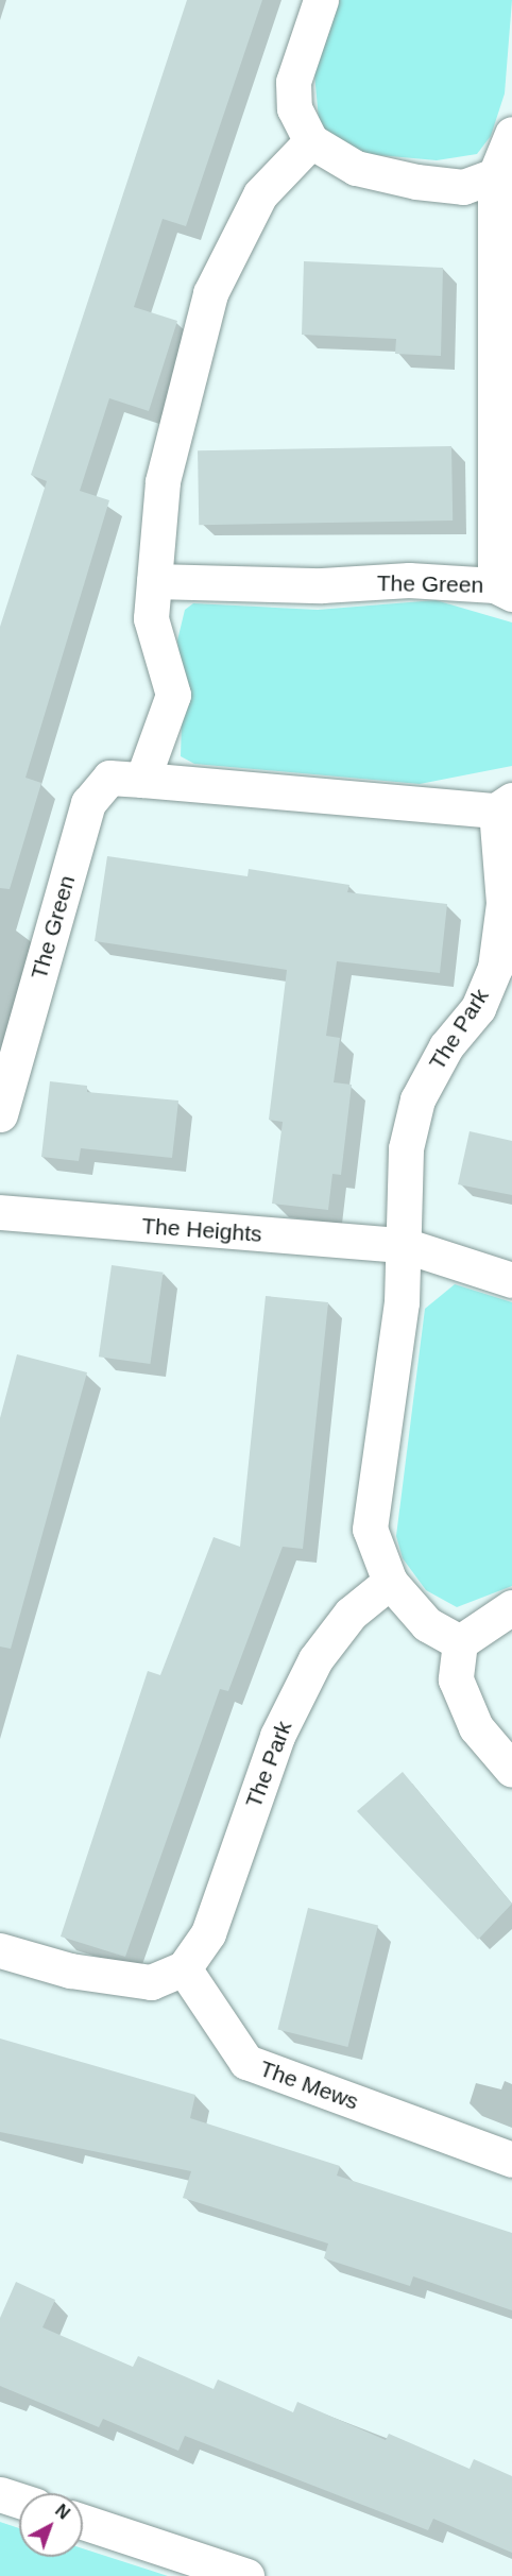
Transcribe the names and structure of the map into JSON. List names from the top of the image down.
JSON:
{
  "streets": {
    "street": [
      "The Green",
      "The Park",
      "The Heights",
      "The Mews"
    ]
  },
  "crossings": [
    ["The Green", "The Park"],
    ["The Park", "The Heights"],
    ["The Park", "The Mews"]
  ],
  "north": "top right"
}
